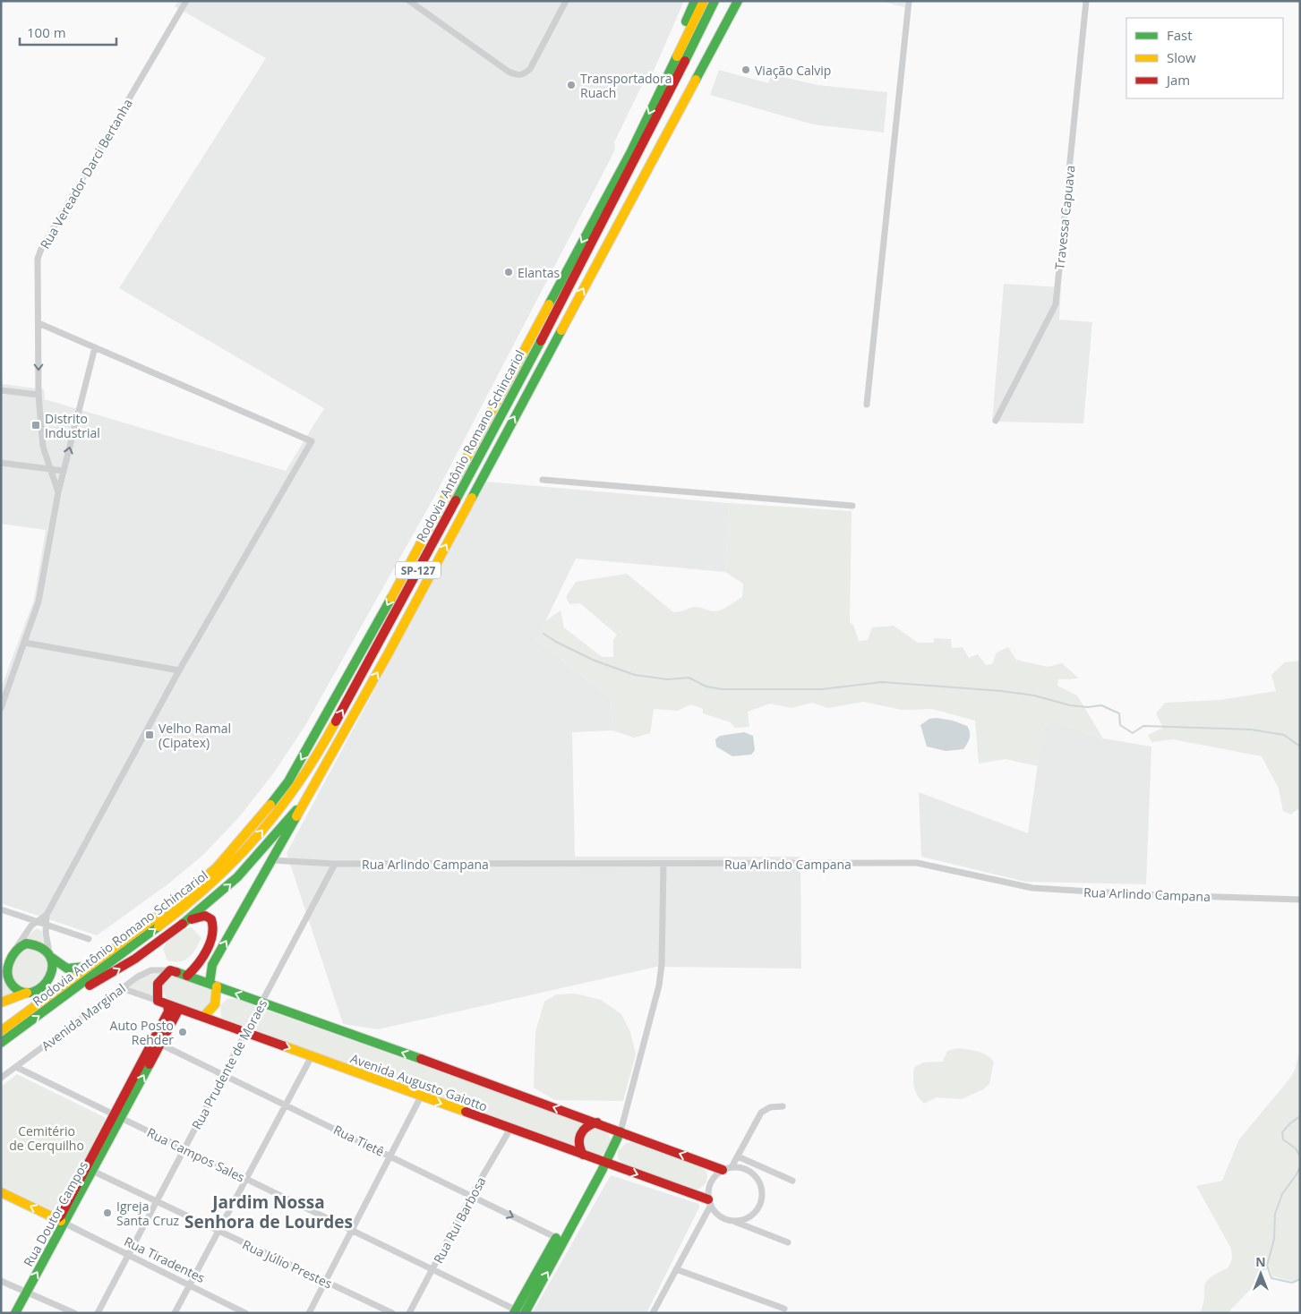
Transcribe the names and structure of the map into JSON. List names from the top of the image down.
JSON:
{
  "streets": {
    "main road": [
      "Rodovia Antônio Romano Schincariol",
      "SP-127",
      "Avenida Augusto Gaiotto",
      "Rua Doutor Campos",
      "Rua Tiradentes"
    ],
    "street": [
      "Rua Vereador Darci Bertanha",
      "Travessa Capuava",
      "Rua Arlindo Campana",
      "Avenida Marginal",
      "Rua Prudente de Moraes",
      "Rua Tietê",
      "Rua Campos Sales",
      "Rua Rui Barbosa",
      "Rua Júlio Prestes"
    ]
  },
  "crossings": [
    ["Rua Arlindo Campana", "Rua Prudente de Moraes"],
    ["Avenida Marginal", "Avenida Augusto Gaiotto"],
    ["Avenida Marginal", "Rua Campos Sales"],
    ["Rua Prudente de Moraes", "Avenida Augusto Gaiotto"],
    ["Rua Prudente de Moraes", "Rua Tietê"],
    ["Rua Prudente de Moraes", "Rua Campos Sales"],
    ["Rua Prudente de Moraes", "Rua Tiradentes"],
    ["Rua Prudente de Moraes", "Rua Júlio Prestes"],
    ["Avenida Augusto Gaiotto", "Rua Doutor Campos"],
    ["Avenida Augusto Gaiotto", "Rua Rui Barbosa"],
    ["Rua Tietê", "Rua Doutor Campos"],
    ["Rua Tietê", "Rua Rui Barbosa"],
    ["Rua Campos Sales", "Rua Doutor Campos"],
    ["Rua Campos Sales", "Rua Rui Barbosa"],
    ["Rua Doutor Campos", "Rua Tiradentes"],
    ["Rua Doutor Campos", "Rua Júlio Prestes"]
  ],
  "districts": ["Jardim Nossa Senhora de Lourdes"],
  "parks": ["Cemitério de Cerquilho"],
  "places": {
    "other": [
      "Viação Calvip",
      "Transportadora Ruach",
      "Elantas",
      "Auto Posto Rehder",
      "Igreja Santa Cruz"
    ],
    "transit": ["Distrito Industrial", "Velho Ramal (Cipatex)"]
  },
  "legend": ["Fast", "Slow", "Jam"],
  "scale_bar": "100 m",
  "north": "top"
}
